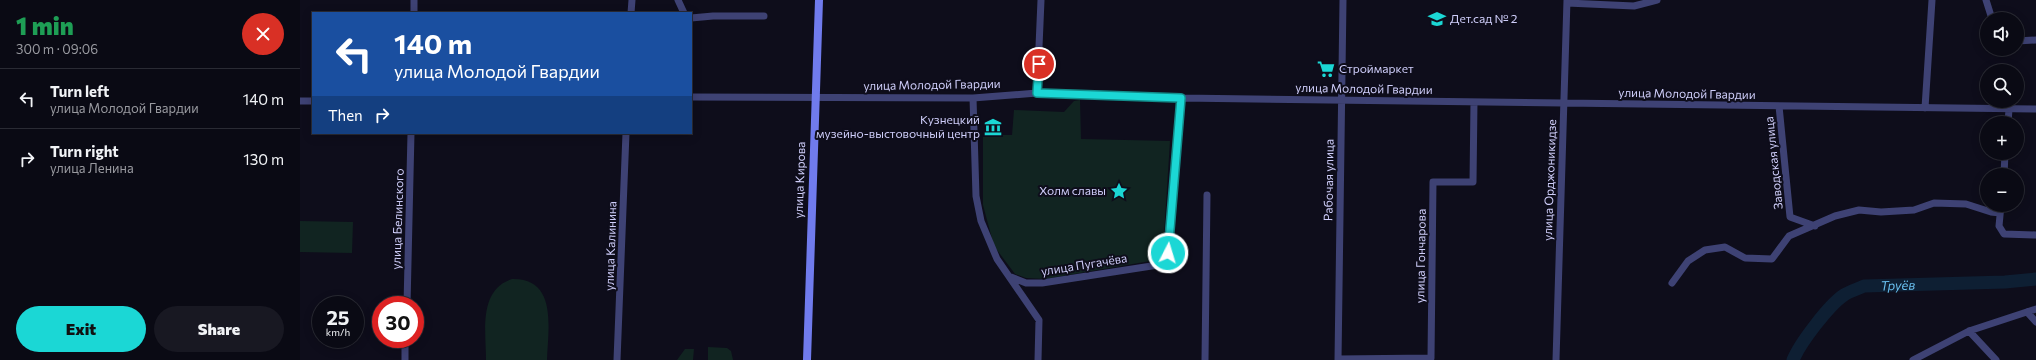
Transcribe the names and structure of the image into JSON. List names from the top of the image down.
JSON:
{
  "streets": {
    "street": [
      "улица Молодой Гвардии",
      "Заводская улица",
      "улица Кирова",
      "Рабочая улица",
      "улица Орджоникидзе",
      "улица Белинского",
      "улица Калинина",
      "улица Гончарова",
      "улица Пугачёва"
    ]
  },
  "crossings": [
    ["улица Молодой Гвардии", "Заводская улица"],
    ["улица Молодой Гвардии", "улица Кирова"],
    ["улица Молодой Гвардии", "Рабочая улица"],
    ["улица Молодой Гвардии", "улица Орджоникидзе"],
    ["улица Молодой Гвардии", "улица Гончарова"],
    ["улица Молодой Гвардии", "улица Пугачёва"],
    ["Рабочая улица", "улица Гончарова"]
  ],
  "water": ["Труёв"],
  "places": {
    "school or university": ["Дет.сад № 2"],
    "supermarket": ["Строймаркет"],
    "museum": ["Кузнецкий музейно-выстовочный центр"],
    "place": ["Холм славы"]
  },
  "page": {
    "heading": ["1 min", "300 m · 09:06"],
    "map_buttons": ["+", "−"],
    "turn": ["140 m", "улица Молодой Гвардии"],
    "list": [
      {
        "name": "Turn left",
        "note": "улица Молодой Гвардии",
        "value": "140 m"
      },
      {
        "name": "Turn right",
        "note": "улица Ленина",
        "value": "130 m"
      }
    ],
    "then": "Then",
    "speed": "25 km/h",
    "limit": "30",
    "buttons": ["Exit", "Share"]
  }
}
